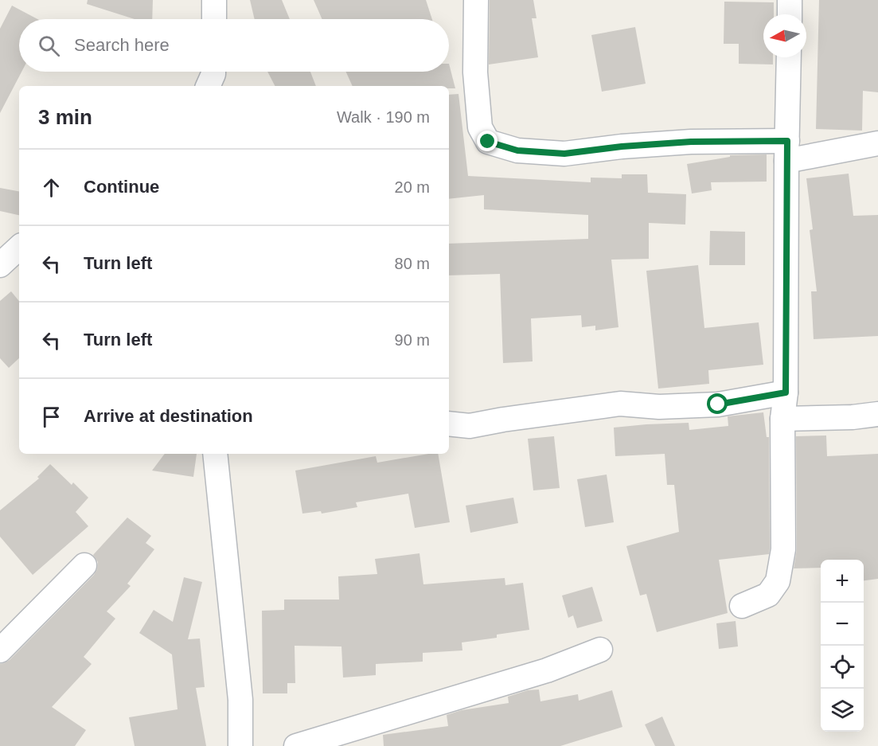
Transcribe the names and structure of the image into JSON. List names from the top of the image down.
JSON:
{
  "north": "left",
  "page": {
    "search": "Search here",
    "heading": ["3 min", "Walk · 190 m"],
    "list": [
      ["Continue", "20 m"],
      ["Turn left", "80 m"],
      ["Turn left", "90 m"],
      "Arrive at destination"
    ],
    "map_buttons": ["+", "−"]
  }
}
